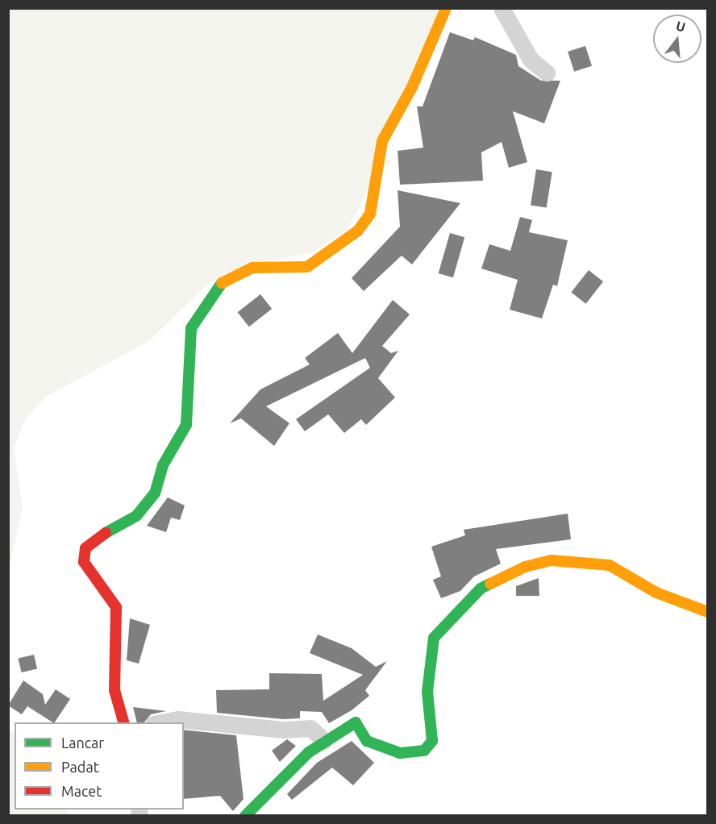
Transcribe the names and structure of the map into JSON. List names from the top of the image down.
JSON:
{
  "legend": ["Lancar", "Padat", "Macet"],
  "north": "top"
}
